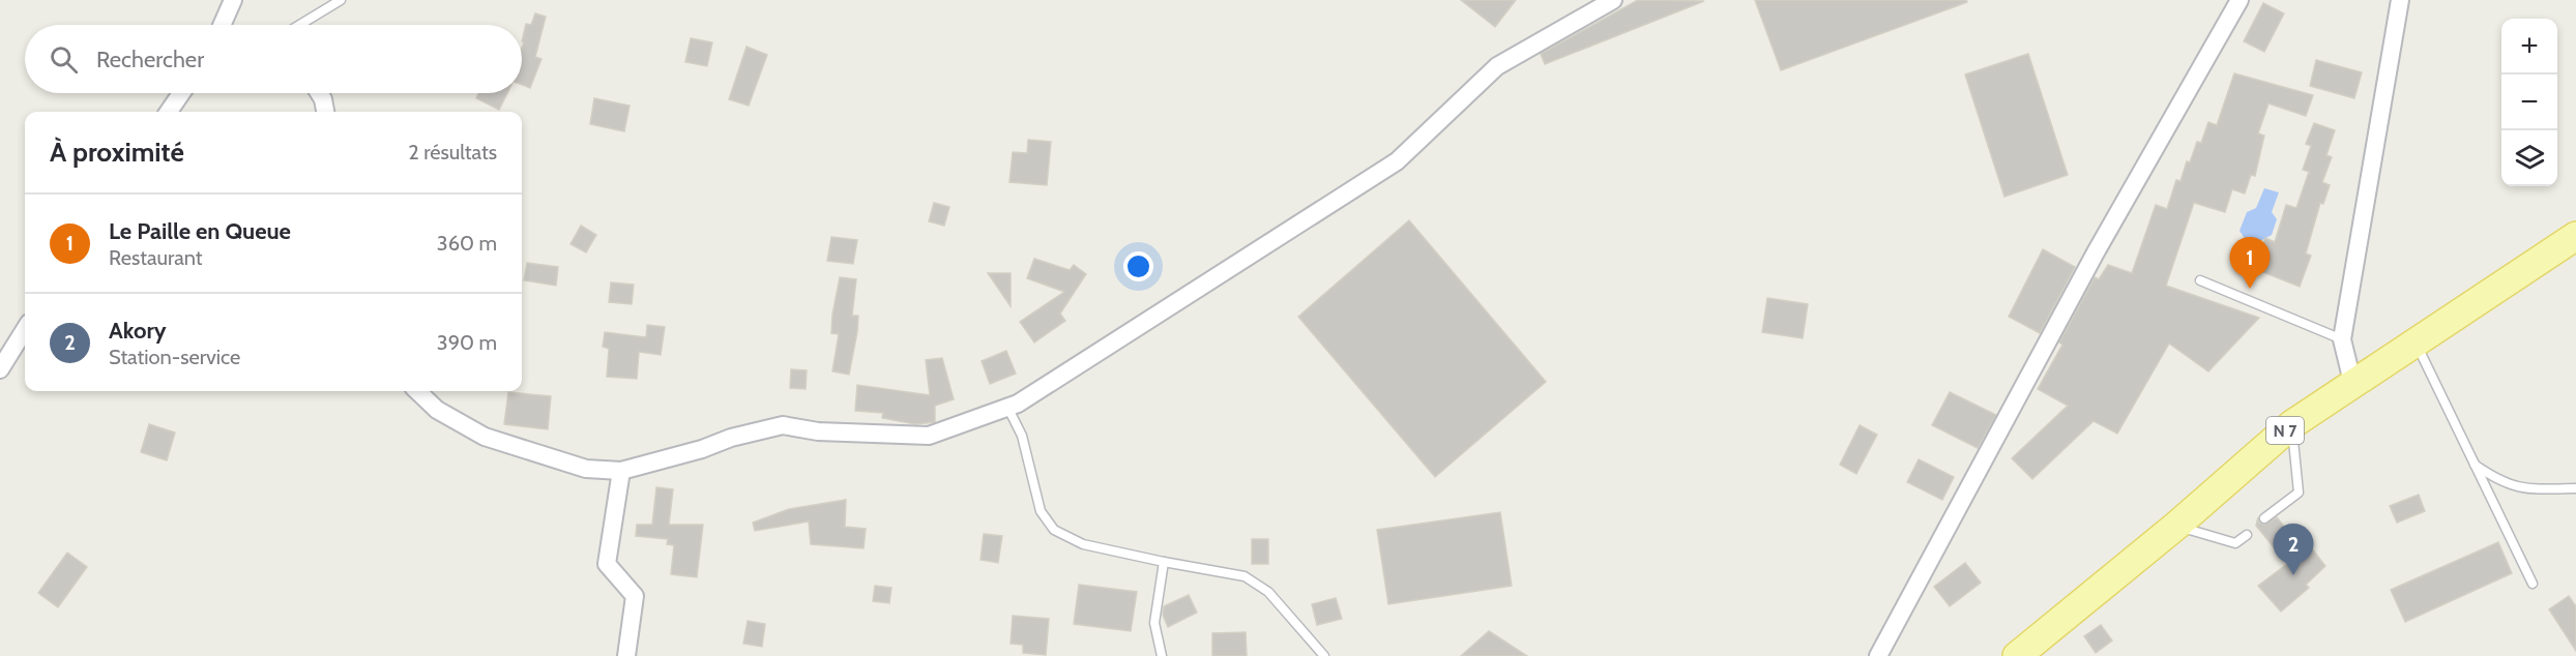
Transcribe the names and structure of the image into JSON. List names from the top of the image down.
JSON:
{
  "streets": {
    "main road": ["N 7"]
  },
  "page": {
    "map_buttons": ["+", "−"],
    "search": "Rechercher",
    "heading": ["À proximité", "2 résultats"],
    "list": [
      {
        "mark": "1",
        "name": "Le Paille en Queue",
        "note": "Restaurant",
        "value": "360 m"
      },
      {
        "mark": "2",
        "name": "Akory",
        "note": "Station-service",
        "value": "390 m"
      }
    ],
    "pins": ["1", "2"]
  }
}
